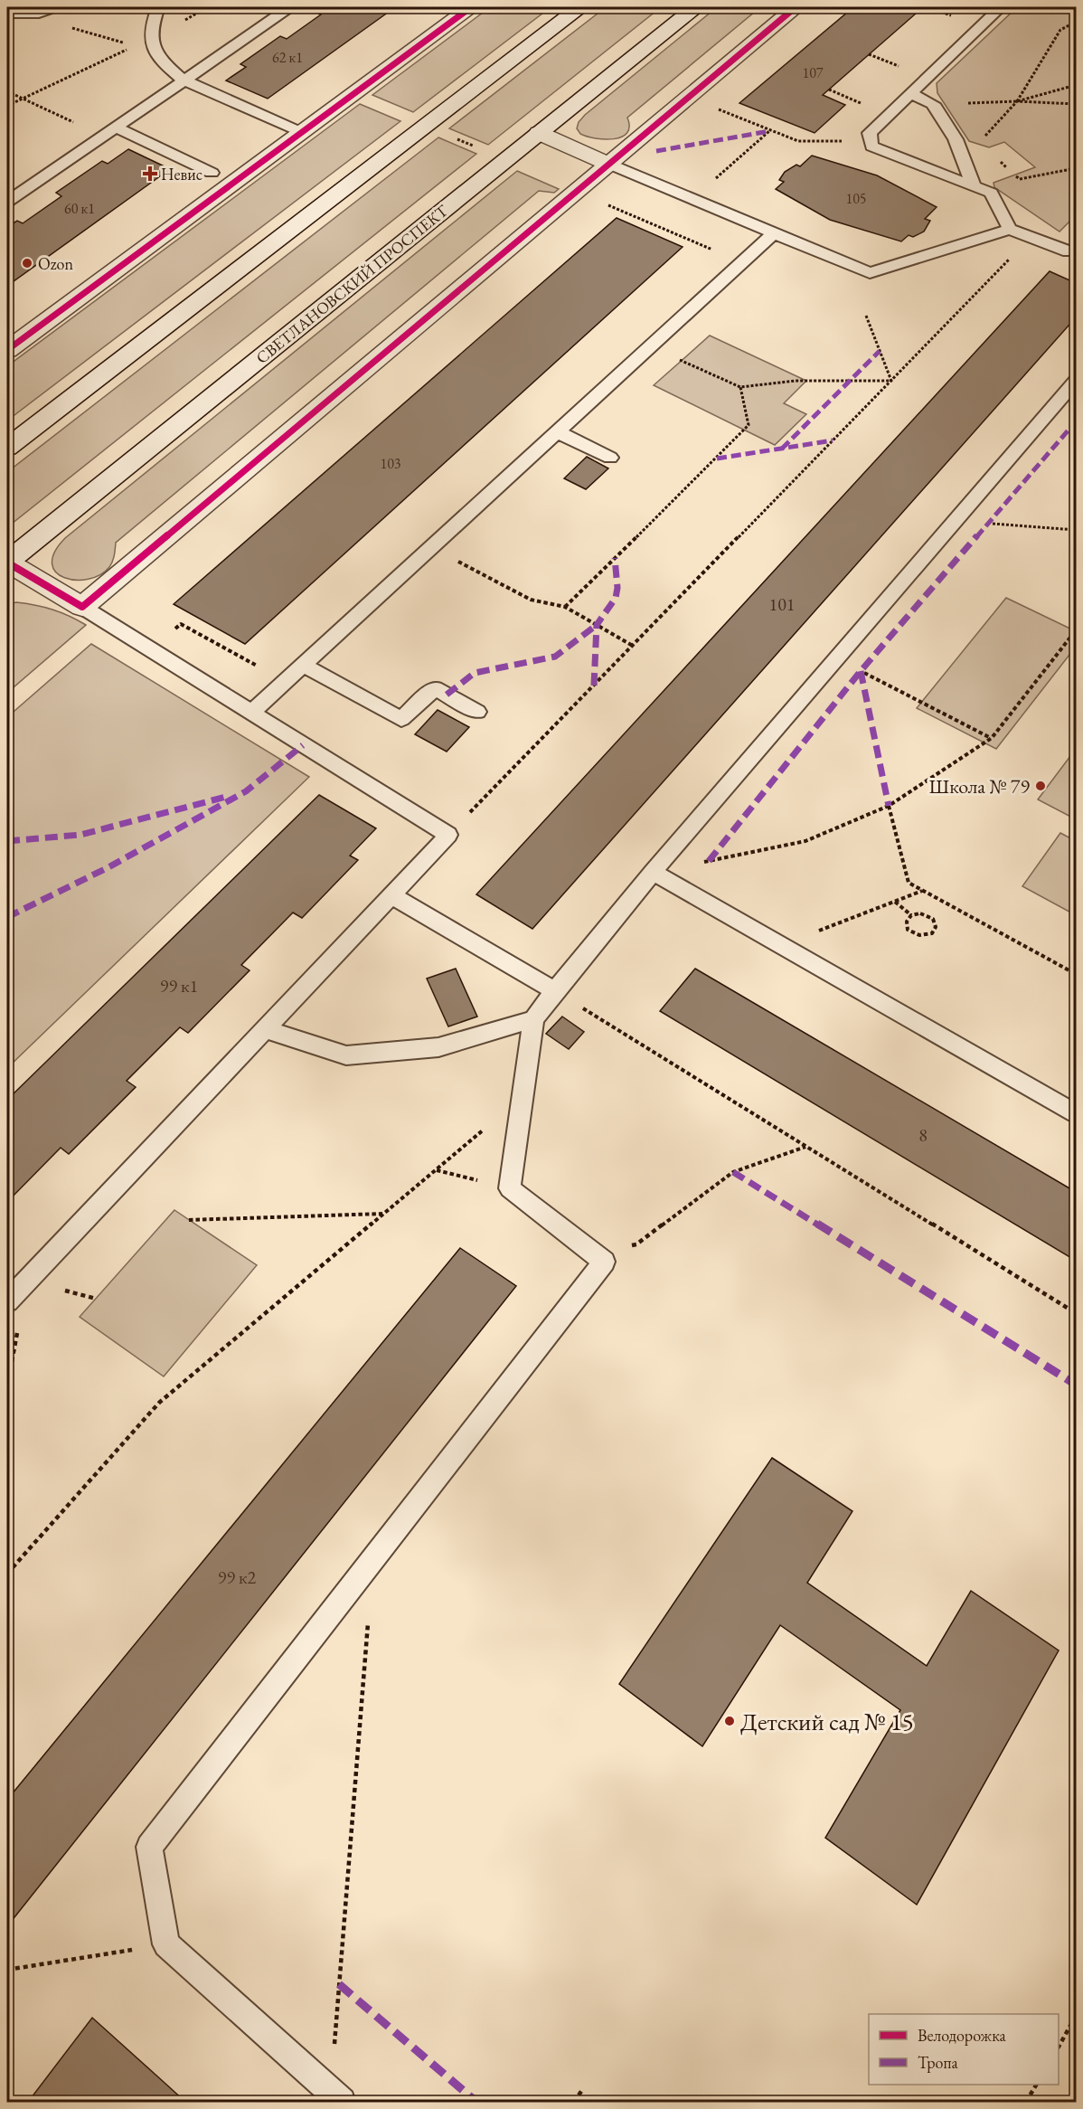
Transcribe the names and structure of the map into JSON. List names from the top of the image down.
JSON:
{
  "streets": {
    "street": ["СВЕТЛАНОВСКИЙ ПРОСПЕКТ"]
  },
  "places": {
    "health": ["Невис"],
    "other": ["Ozon", "Школа № 79", "Детский сад № 15"]
  },
  "house_numbers": [
    "62 к1",
    "107",
    "105",
    "60 к1",
    "103",
    "101",
    "99 к1",
    "8",
    "99 к2"
  ],
  "legend": ["Велодорожка", "Тропа"]
}
